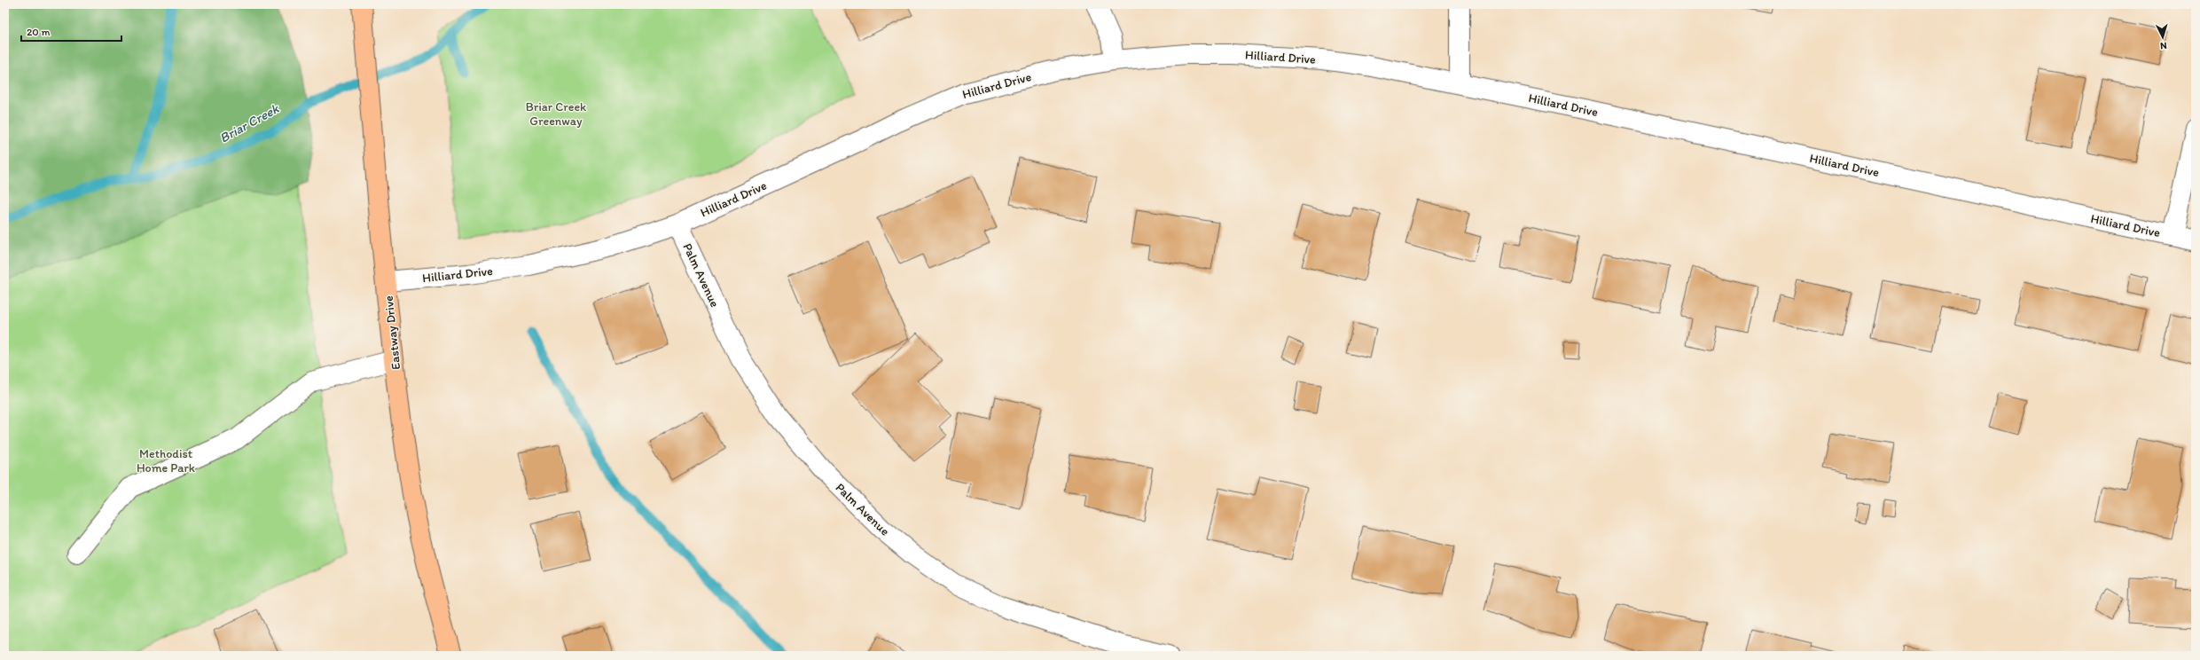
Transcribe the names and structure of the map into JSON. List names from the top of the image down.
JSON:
{
  "streets": {
    "main road": ["Eastway Drive"],
    "street": ["Hilliard Drive", "Palm Avenue"]
  },
  "crossings": [
    ["Hilliard Drive", "Palm Avenue"],
    ["Hilliard Drive", "Eastway Drive"]
  ],
  "water": ["Briar Creek"],
  "parks": ["Briar Creek Greenway", "Methodist Home Park"],
  "scale_bar": "20 m",
  "north": "bottom"
}
